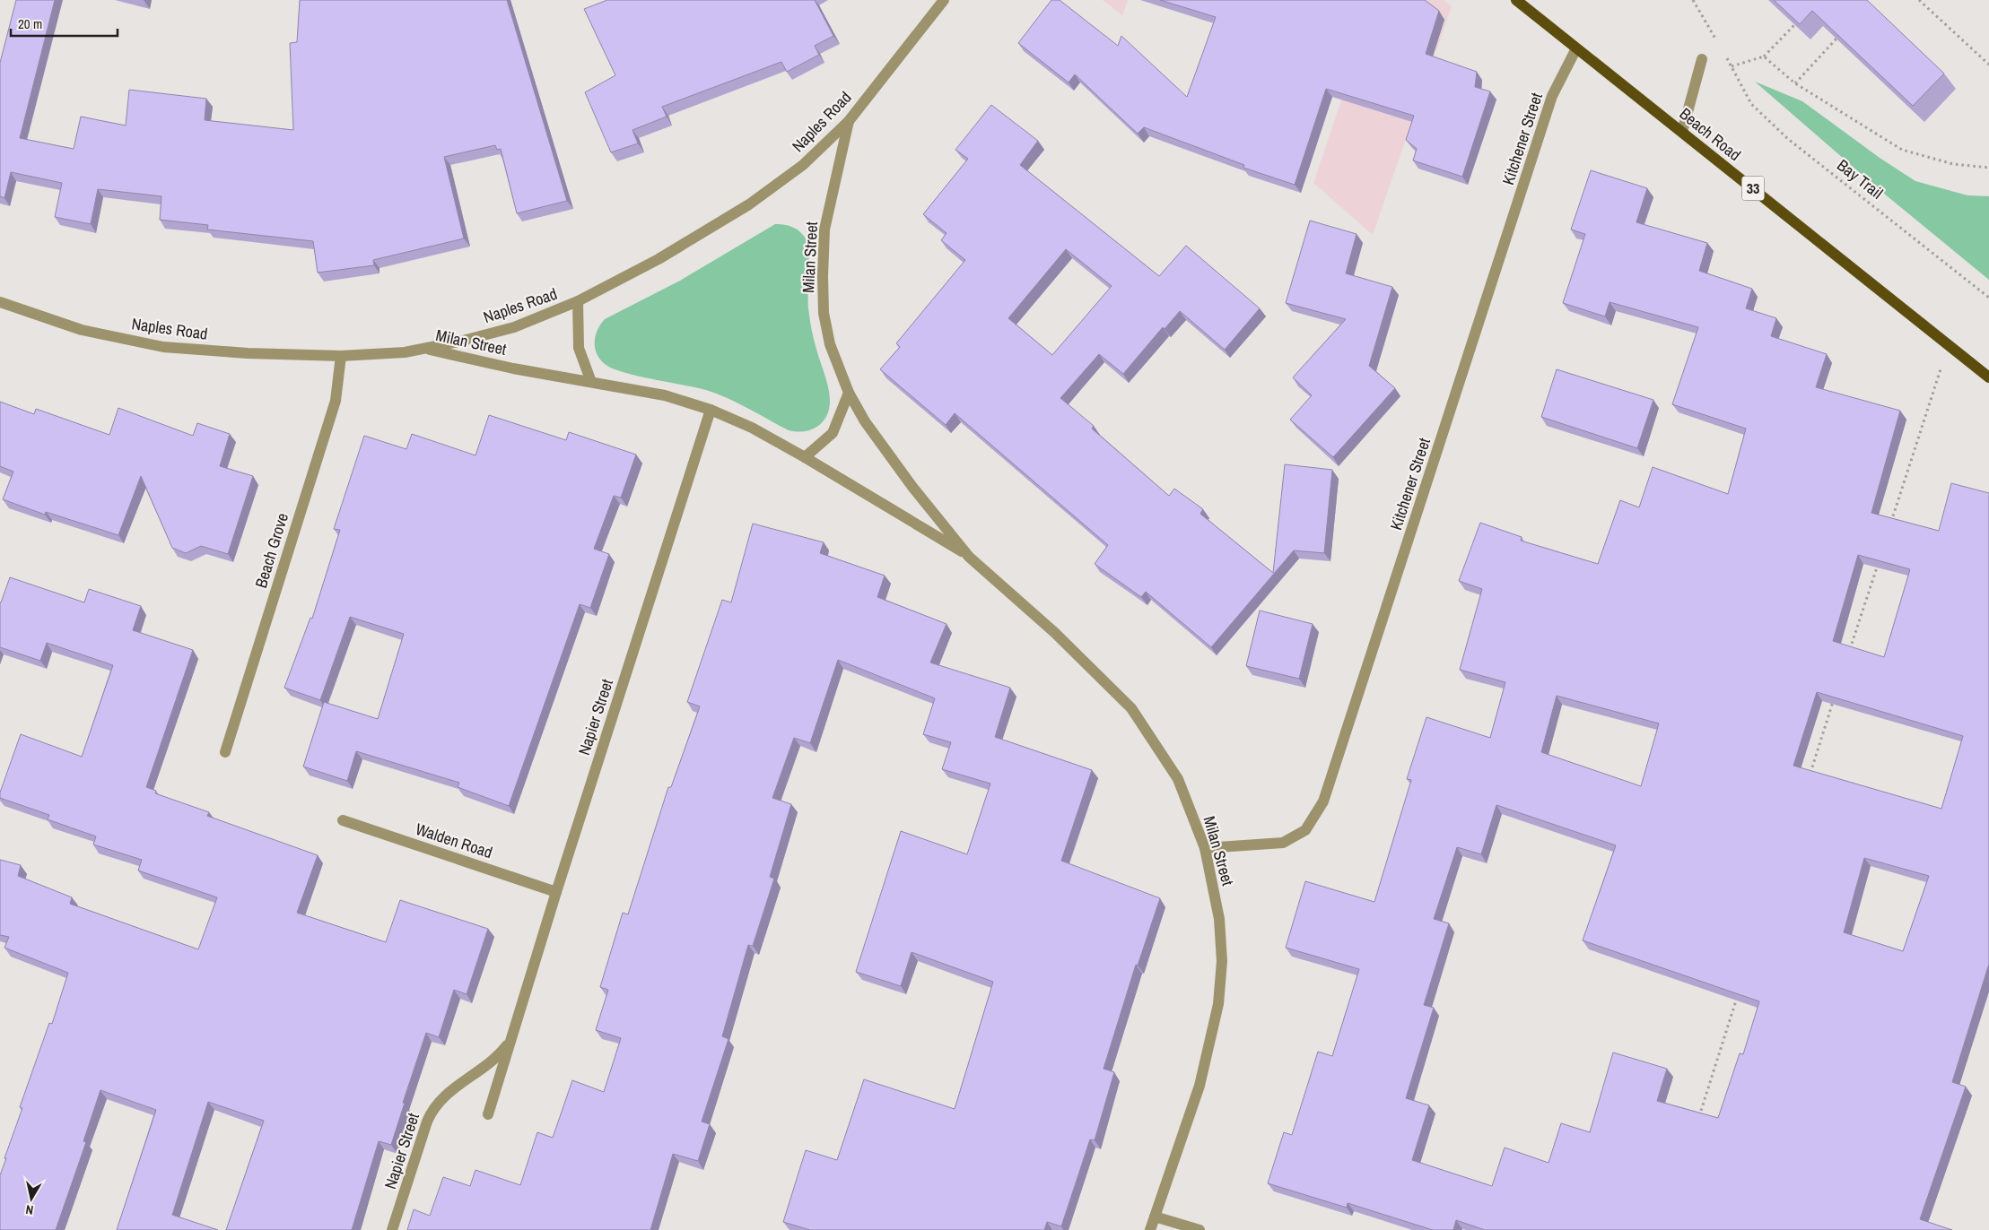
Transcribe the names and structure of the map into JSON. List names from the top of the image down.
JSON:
{
  "streets": {
    "main road": ["Beach Road", "33"],
    "street": [
      "Naples Road",
      "Kitchener Street",
      "Milan Street",
      "Beach Grove",
      "Napier Street",
      "Walden Road"
    ],
    "path": ["Bay Trail"]
  },
  "crossings": [
    ["Naples Road", "Milan Street"],
    ["Naples Road", "Beach Grove"],
    ["Beach Road", "Kitchener Street"],
    ["Kitchener Street", "Milan Street"],
    ["Milan Street", "Napier Street"],
    ["Napier Street", "Walden Road"]
  ],
  "scale_bar": "20 m",
  "north": "bottom"
}
